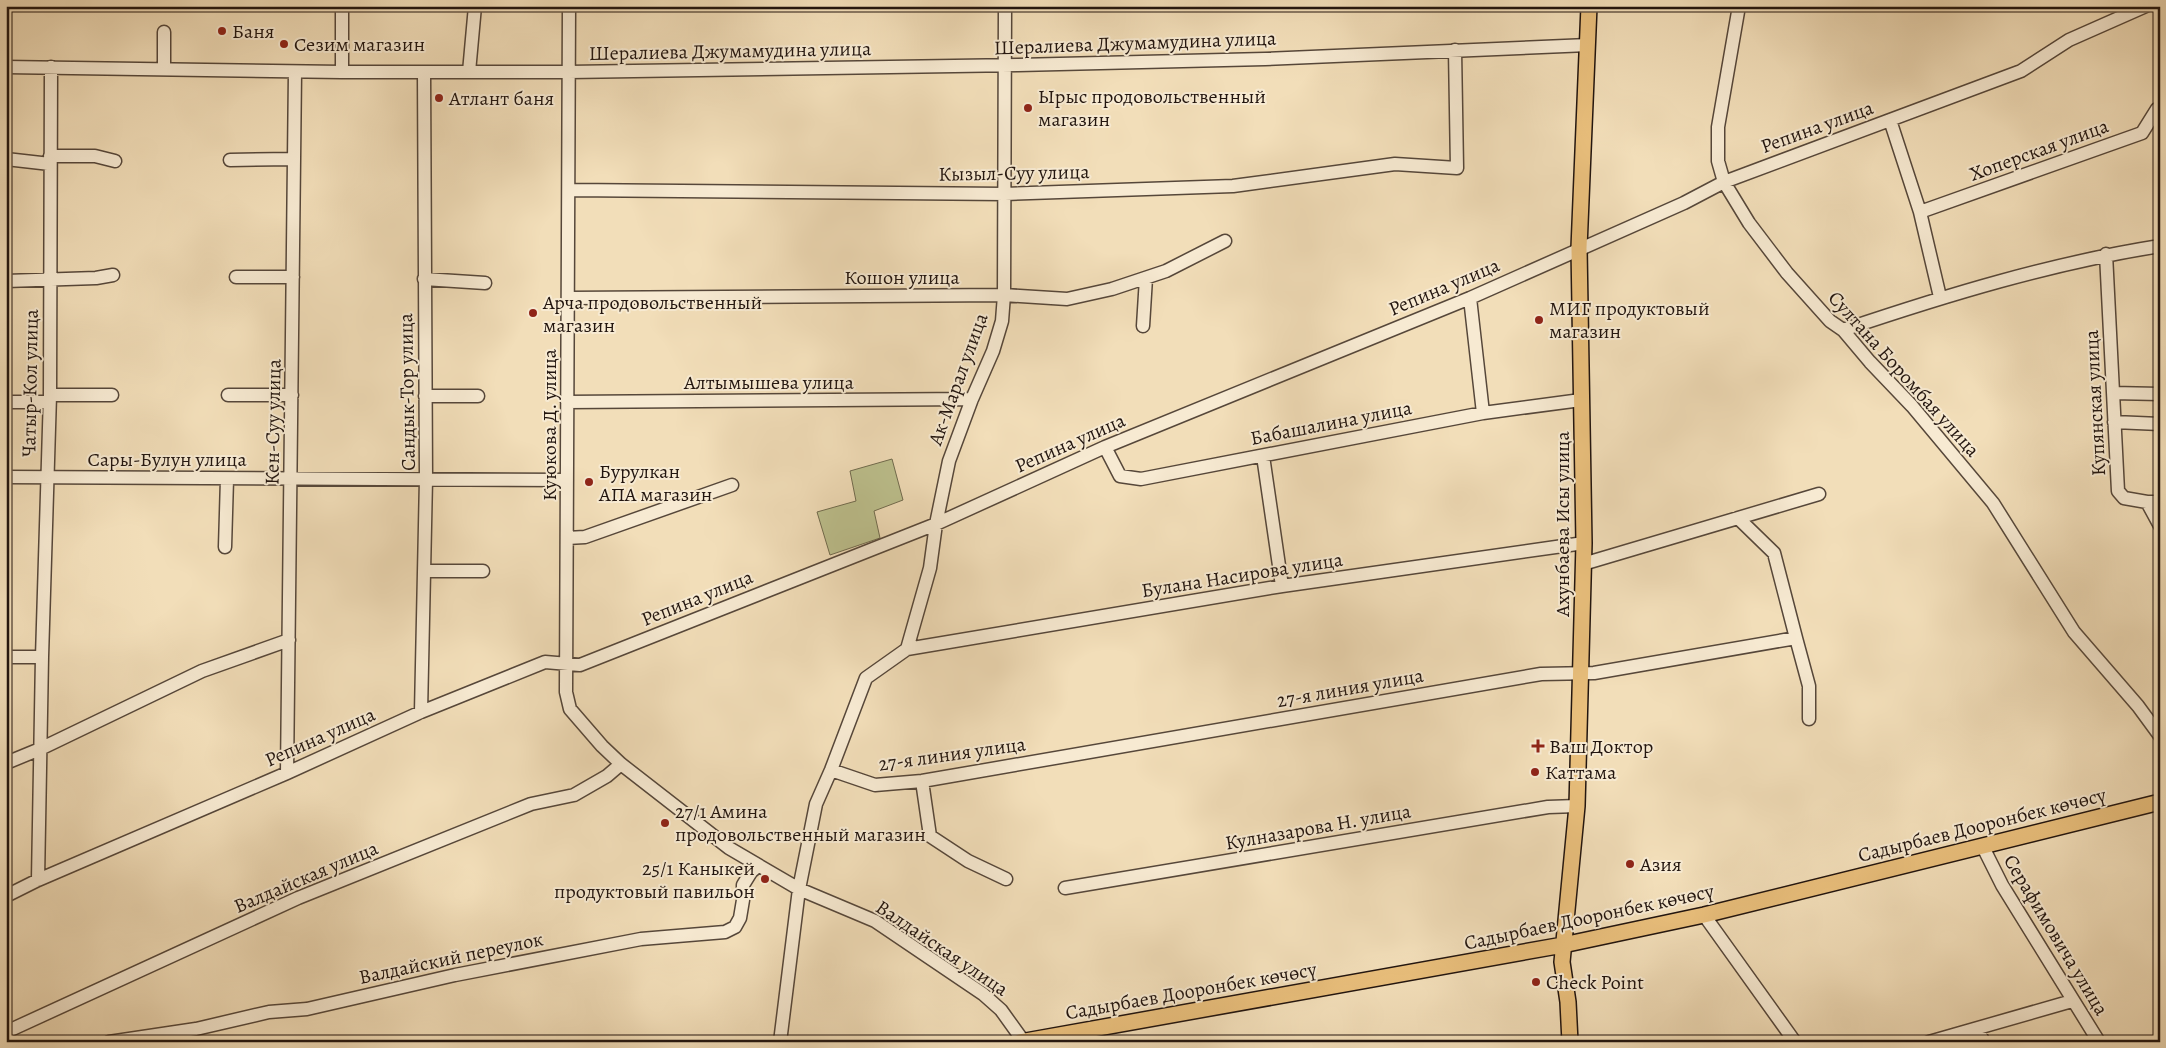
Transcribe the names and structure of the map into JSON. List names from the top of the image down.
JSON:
{
  "streets": {
    "main road": ["Ахунбаева Исы улица", "Садырбаев Дооронбек көчөсү"],
    "street": [
      "Шералиева Джумамудина улица",
      "Репина улица",
      "Хоперская улица",
      "Кызыл-Суу улица",
      "Кошон улица",
      "Султана Боромбая улица",
      "Ак-Марал улица",
      "Алтымышева улица",
      "Чатыр-Кол улица",
      "Сандык-Тор улица",
      "Купянская улица",
      "Кен-Суу улица",
      "Бабашалина улица",
      "Куюкова Д. улица",
      "Сары-Булун улица",
      "Булана Насирова улица",
      "27-я линия улица",
      "Кулназарова Н. улица",
      "Валдайская улица",
      "Серафимовича улица",
      "Валдайский переулок"
    ]
  },
  "crossings": [
    ["Шералиева Джумамудина улица", "Кызыл-Суу улица"],
    ["Шералиева Джумамудина улица", "Ак-Марал улица"],
    ["Шералиева Джумамудина улица", "Чатыр-Кол улица"],
    ["Шералиева Джумамудина улица", "Сандык-Тор улица"],
    ["Шералиева Джумамудина улица", "Кен-Суу улица"],
    ["Шералиева Джумамудина улица", "Куюкова Д. улица"],
    ["Шералиева Джумамудина улица", "Ахунбаева Исы улица"],
    ["Репина улица", "Султана Боромбая улица"],
    ["Репина улица", "Ак-Марал улица"],
    ["Репина улица", "Чатыр-Кол улица"],
    ["Репина улица", "Сандык-Тор улица"],
    ["Репина улица", "Кен-Суу улица"],
    ["Репина улица", "Бабашалина улица"],
    ["Репина улица", "Куюкова Д. улица"],
    ["Репина улица", "Ахунбаева Исы улица"],
    ["Репина улица", "Валдайская улица"],
    ["Кызыл-Суу улица", "Ак-Марал улица"],
    ["Кызыл-Суу улица", "Куюкова Д. улица"],
    ["Кошон улица", "Ак-Марал улица"],
    ["Кошон улица", "Куюкова Д. улица"],
    ["Ак-Марал улица", "Алтымышева улица"],
    ["Алтымышева улица", "Куюкова Д. улица"],
    ["Чатыр-Кол улица", "Сары-Булун улица"],
    ["Сандык-Тор улица", "Сары-Булун улица"],
    ["Кен-Суу улица", "Сары-Булун улица"],
    ["Бабашалина улица", "Ахунбаева Исы улица"],
    ["Куюкова Д. улица", "Сары-Булун улица"],
    ["Куюкова Д. улица", "Валдайская улица"],
    ["Ахунбаева Исы улица", "Булана Насирова улица"],
    ["Ахунбаева Исы улица", "27-я линия улица"],
    ["Ахунбаева Исы улица", "Садырбаев Дооронбек көчөсү"],
    ["Ахунбаева Исы улица", "Кулназарова Н. улица"],
    ["Садырбаев Дооронбек көчөсү", "Валдайская улица"],
    ["Садырбаев Дооронбек көчөсү", "Серафимовича улица"],
    ["Валдайская улица", "Валдайский переулок"]
  ],
  "places": {
    "other": [
      "Баня",
      "Сезим магазин",
      "Атлант баня",
      "Ырыс продовольственный магазин",
      "Арча продовольственный магазин",
      "МИГ продуктовый магазин",
      "Бурулкан АПА магазин",
      "Каттама",
      "27/1 Амина продовольственный магазин",
      "Азия",
      "25/1 Каныкей продуктовый павильон",
      "Check Point"
    ],
    "health": ["Ваш Доктор"]
  }
}
